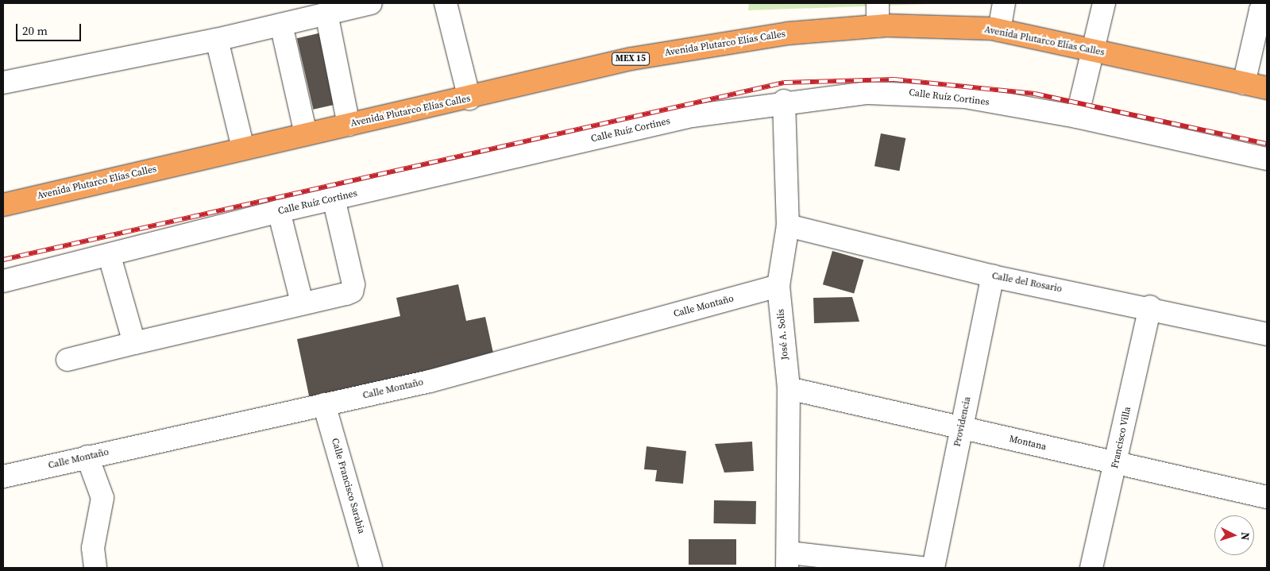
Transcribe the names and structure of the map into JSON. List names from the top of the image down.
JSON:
{
  "streets": {
    "highway": ["Avenida Plutarco Elías Calles", "MEX 15"],
    "street": [
      "Calle Ruíz Cortines",
      "Calle del Rosario",
      "Calle Montaño",
      "José A. Solís",
      "Providencia",
      "Francisco Villa",
      "Montana",
      "Calle Francisco Sarabia"
    ]
  },
  "crossings": [
    ["Calle Ruíz Cortines", "José A. Solís"],
    ["Calle del Rosario", "José A. Solís"],
    ["Calle del Rosario", "Providencia"],
    ["Calle del Rosario", "Francisco Villa"],
    ["Calle Montaño", "José A. Solís"],
    ["Calle Montaño", "Calle Francisco Sarabia"],
    ["José A. Solís", "Montana"],
    ["Providencia", "Montana"],
    ["Francisco Villa", "Montana"]
  ],
  "scale_bar": "20 m",
  "north": "right"
}
